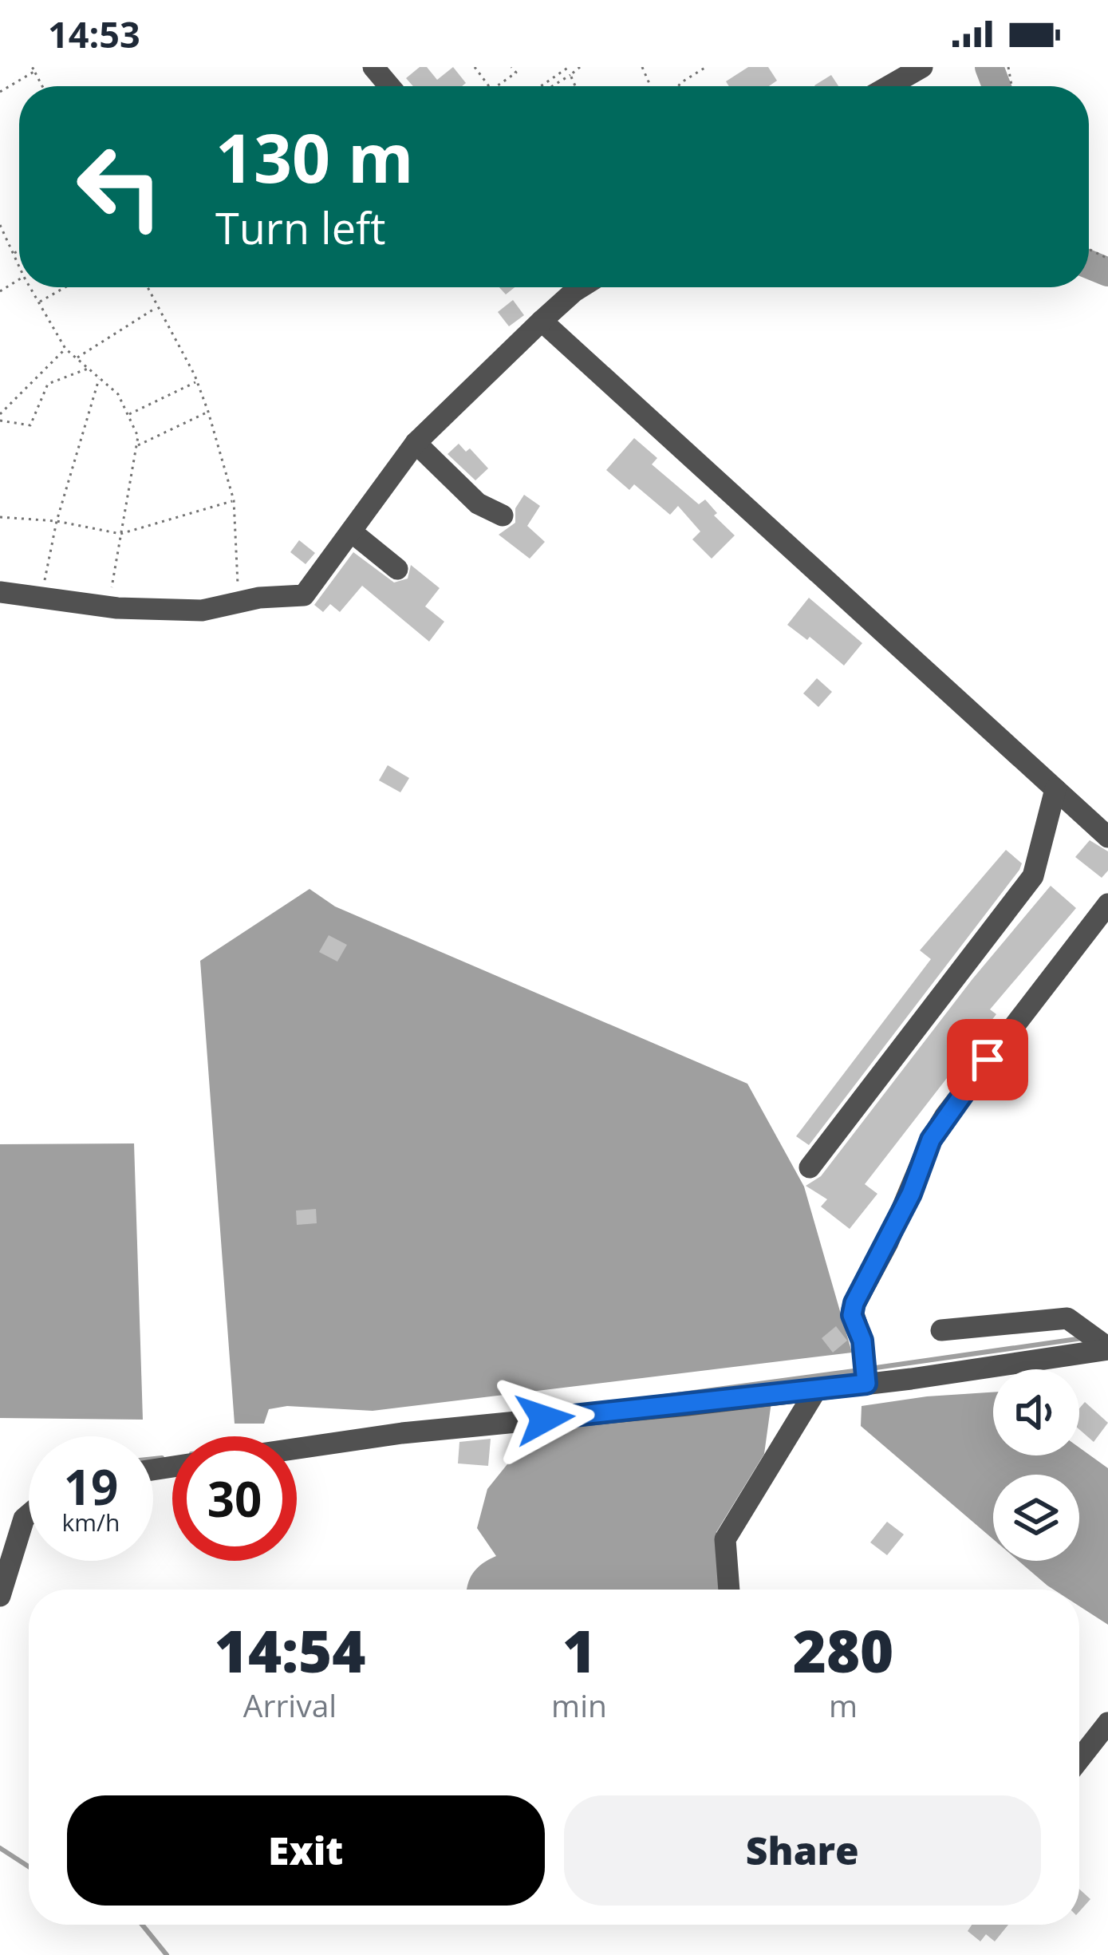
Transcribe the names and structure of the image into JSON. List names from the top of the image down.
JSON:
{
  "page": {
    "status": "14:53",
    "turn": ["130 m", "Turn left"],
    "speed": "19 km/h",
    "limit": "30",
    "eta": [
      "14:54",
      "Arrival",
      "1",
      "min",
      "280",
      "m"
    ],
    "buttons": ["Exit", "Share"]
  }
}
